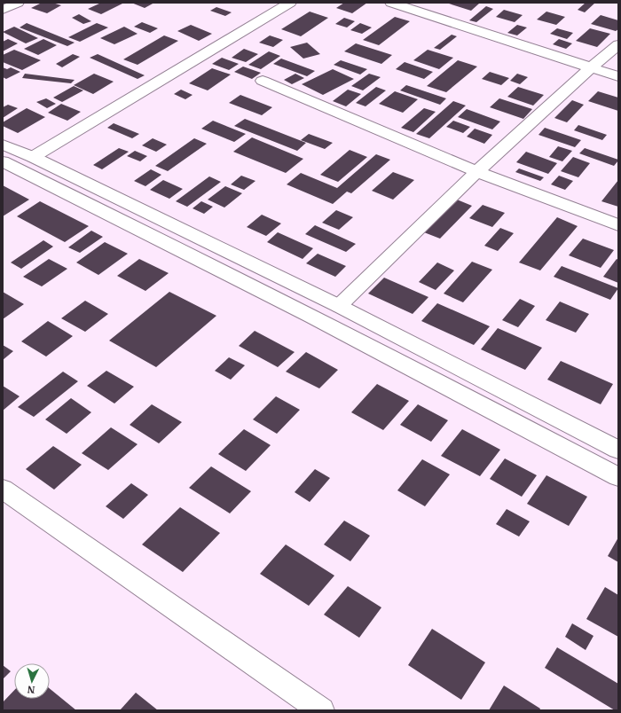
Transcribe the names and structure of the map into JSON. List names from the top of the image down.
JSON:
{
  "north": "bottom"
}
